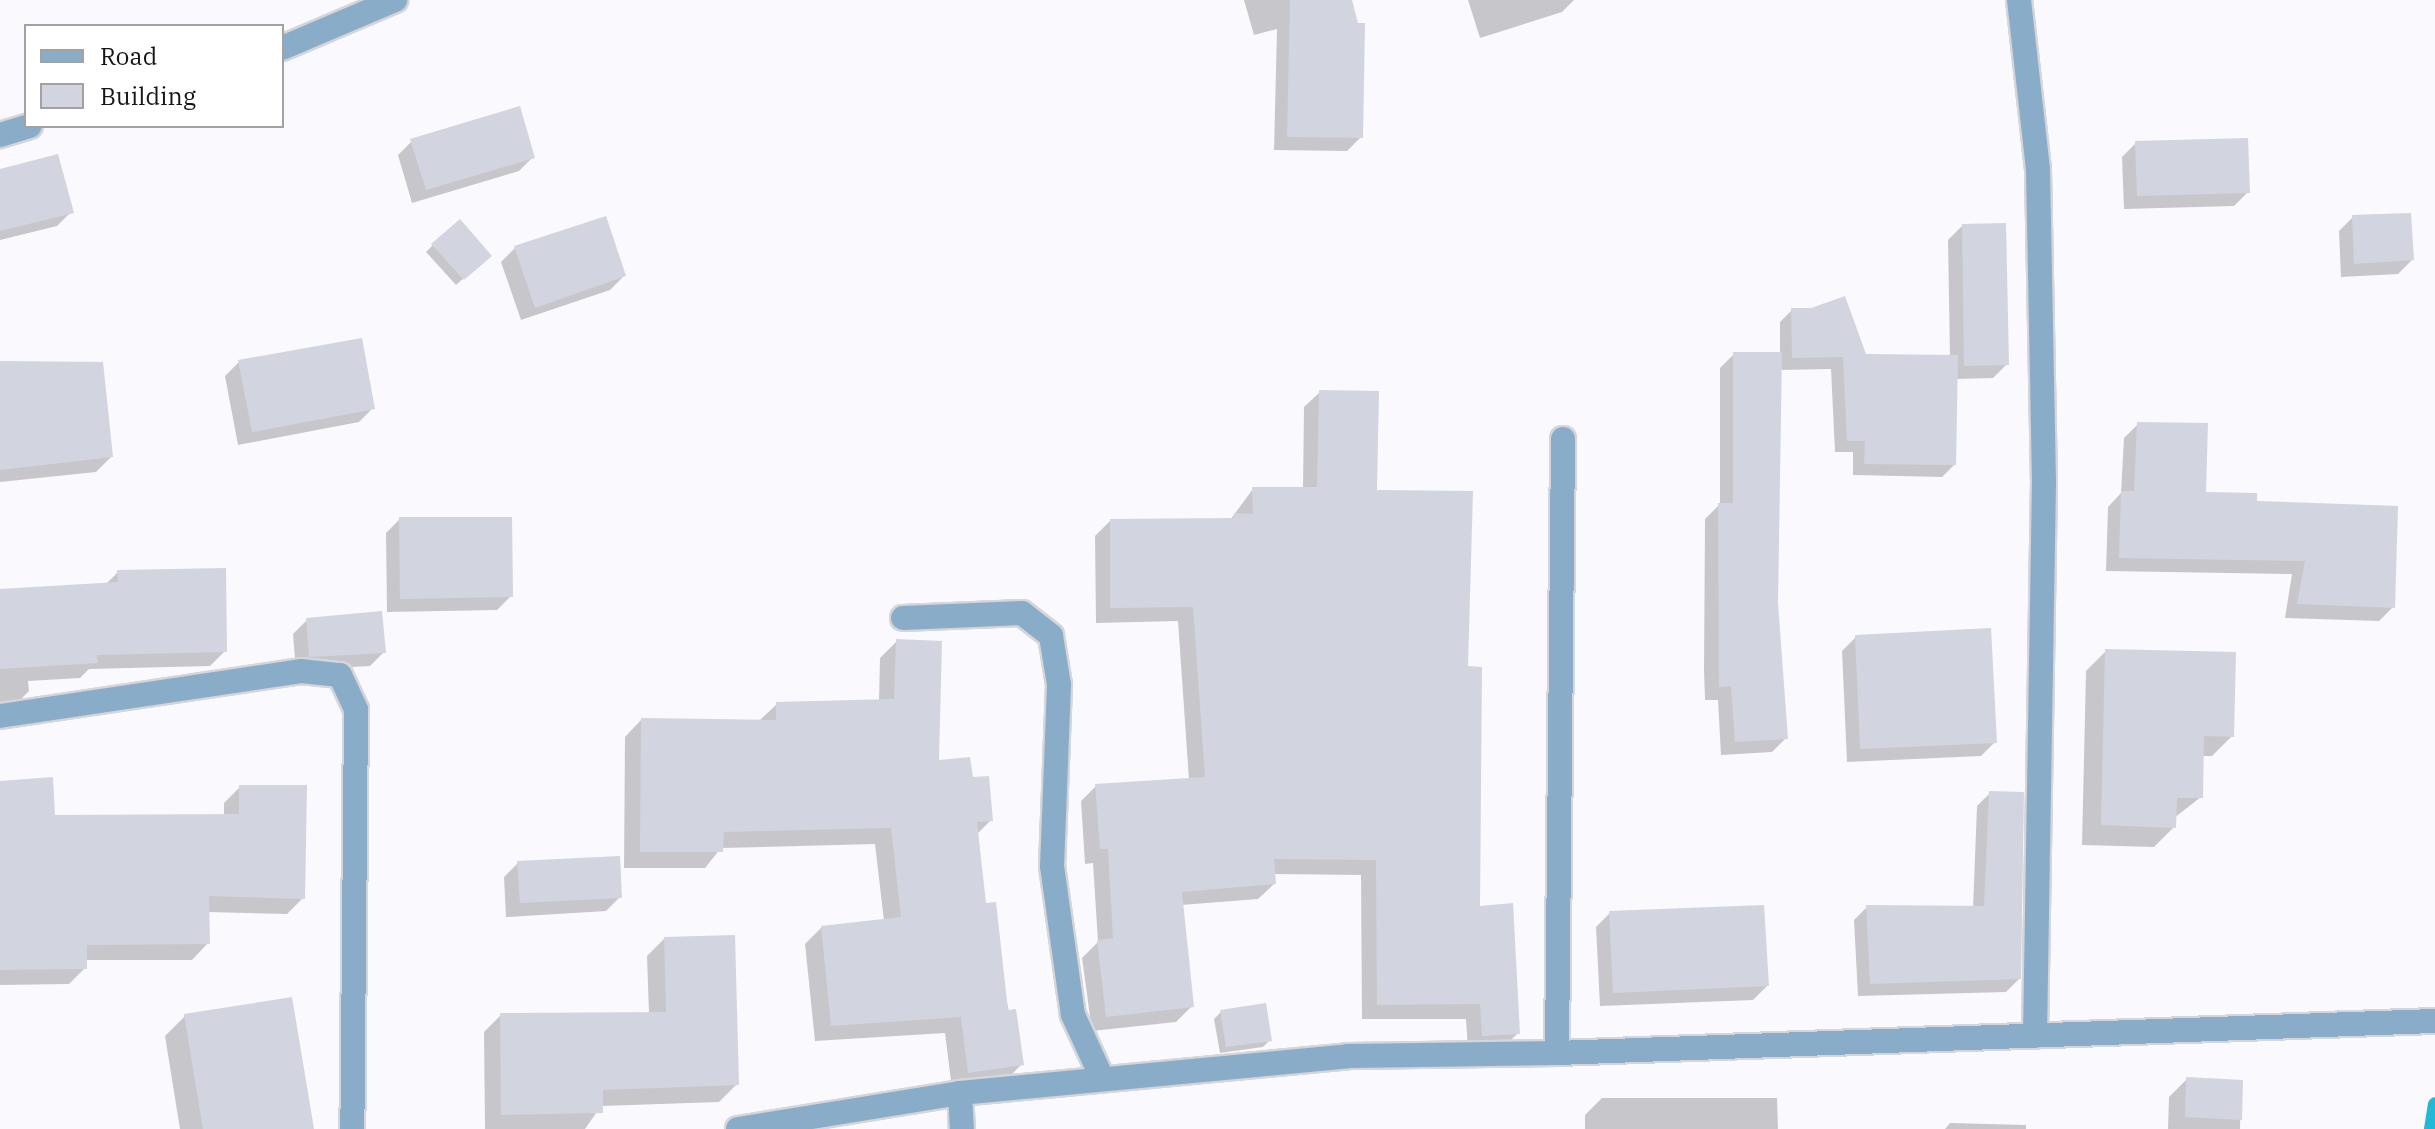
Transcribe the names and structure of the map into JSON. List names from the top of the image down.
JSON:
{
  "legend": ["Road", "Building"]
}
